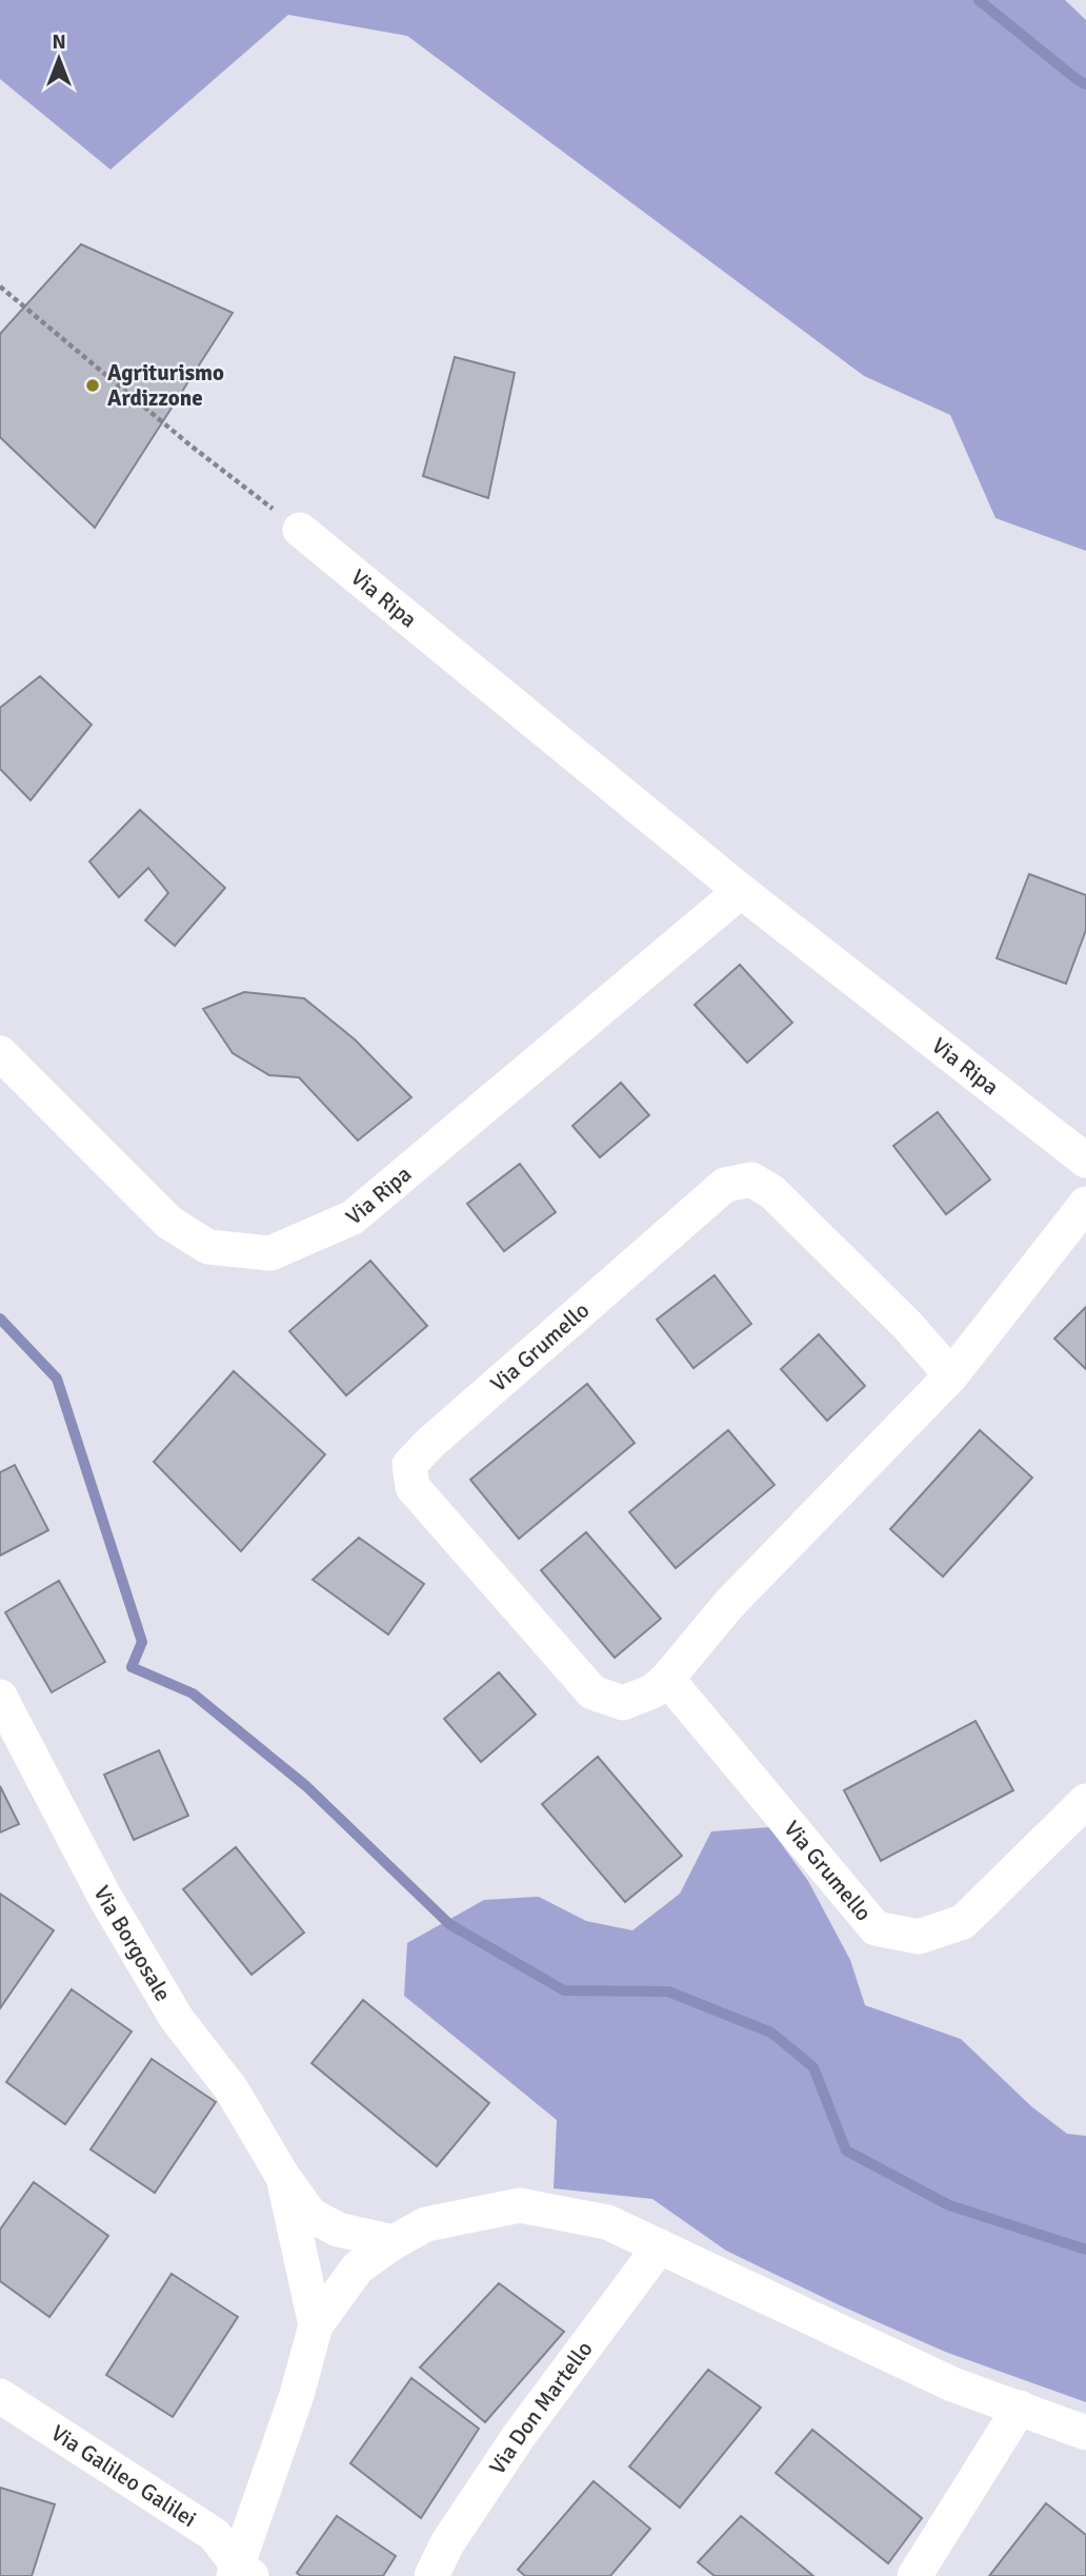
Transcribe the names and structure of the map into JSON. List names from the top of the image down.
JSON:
{
  "streets": {
    "street": [
      "Via Ripa",
      "Via Grumello",
      "Via Borgosale",
      "Via Don Martello",
      "Via Galileo Galilei"
    ]
  },
  "crossings": [
    ["Via Borgosale", "Via Galileo Galilei"]
  ],
  "places": ["Agriturismo Ardizzone"],
  "north": "top"
}
